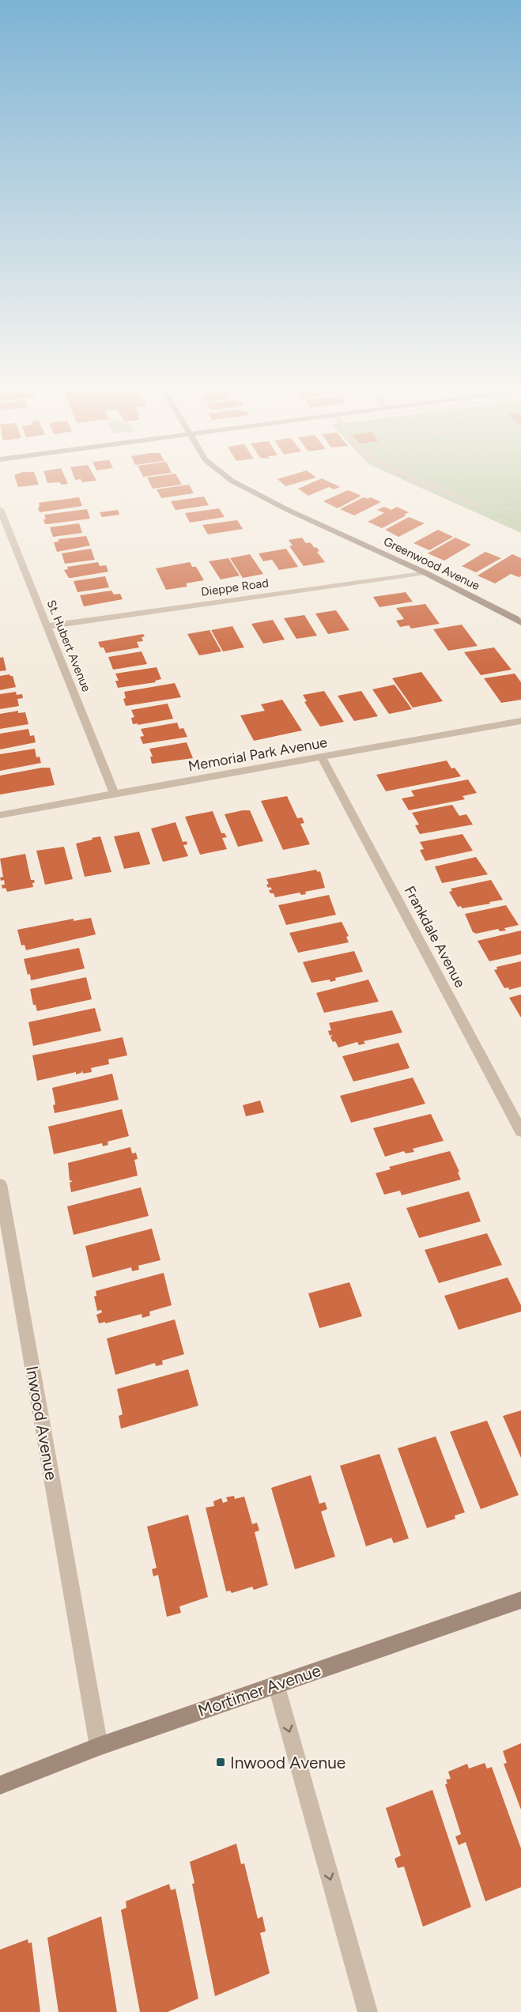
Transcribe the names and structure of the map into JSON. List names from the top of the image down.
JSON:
{
  "streets": {
    "street": [
      "Greenwood Avenue",
      "Dieppe Road",
      "St. Hubert Avenue",
      "Memorial Park Avenue",
      "Frankdale Avenue",
      "Inwood Avenue",
      "Mortimer Avenue"
    ]
  },
  "crossings": [
    ["Greenwood Avenue", "Dieppe Road"],
    ["Dieppe Road", "St. Hubert Avenue"],
    ["St. Hubert Avenue", "Memorial Park Avenue"],
    ["Memorial Park Avenue", "Frankdale Avenue"],
    ["Inwood Avenue", "Mortimer Avenue"]
  ],
  "places": {
    "transit": ["Inwood Avenue"]
  }
}
